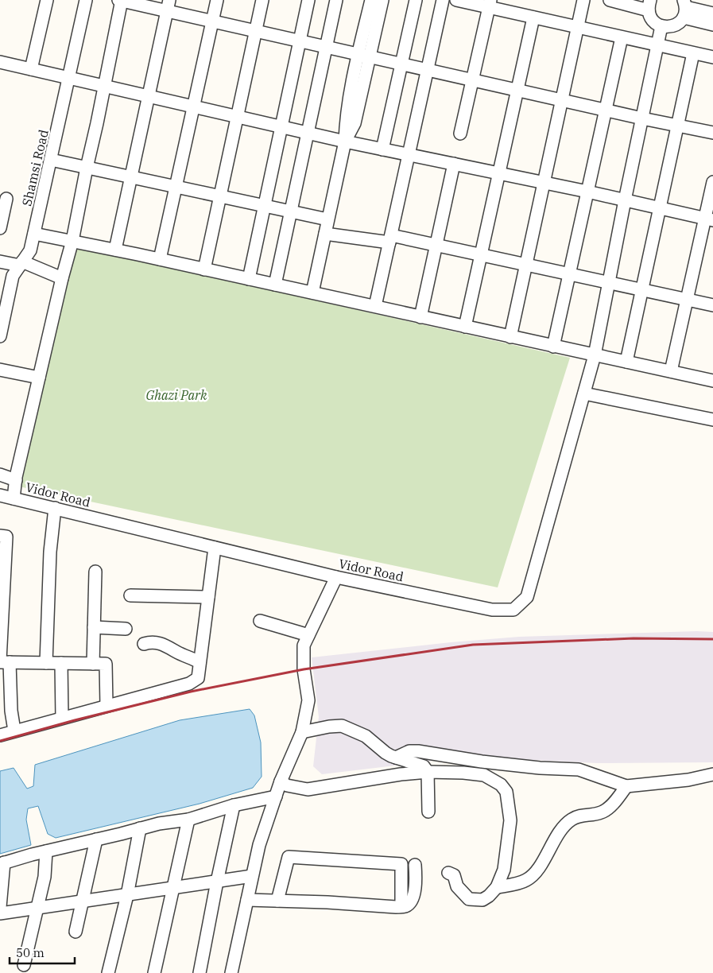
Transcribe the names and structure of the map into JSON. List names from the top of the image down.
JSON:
{
  "streets": {
    "street": ["Shamsi Road", "Vidor Road"]
  },
  "parks": ["Ghazi Park"],
  "scale_bar": "50 m"
}
